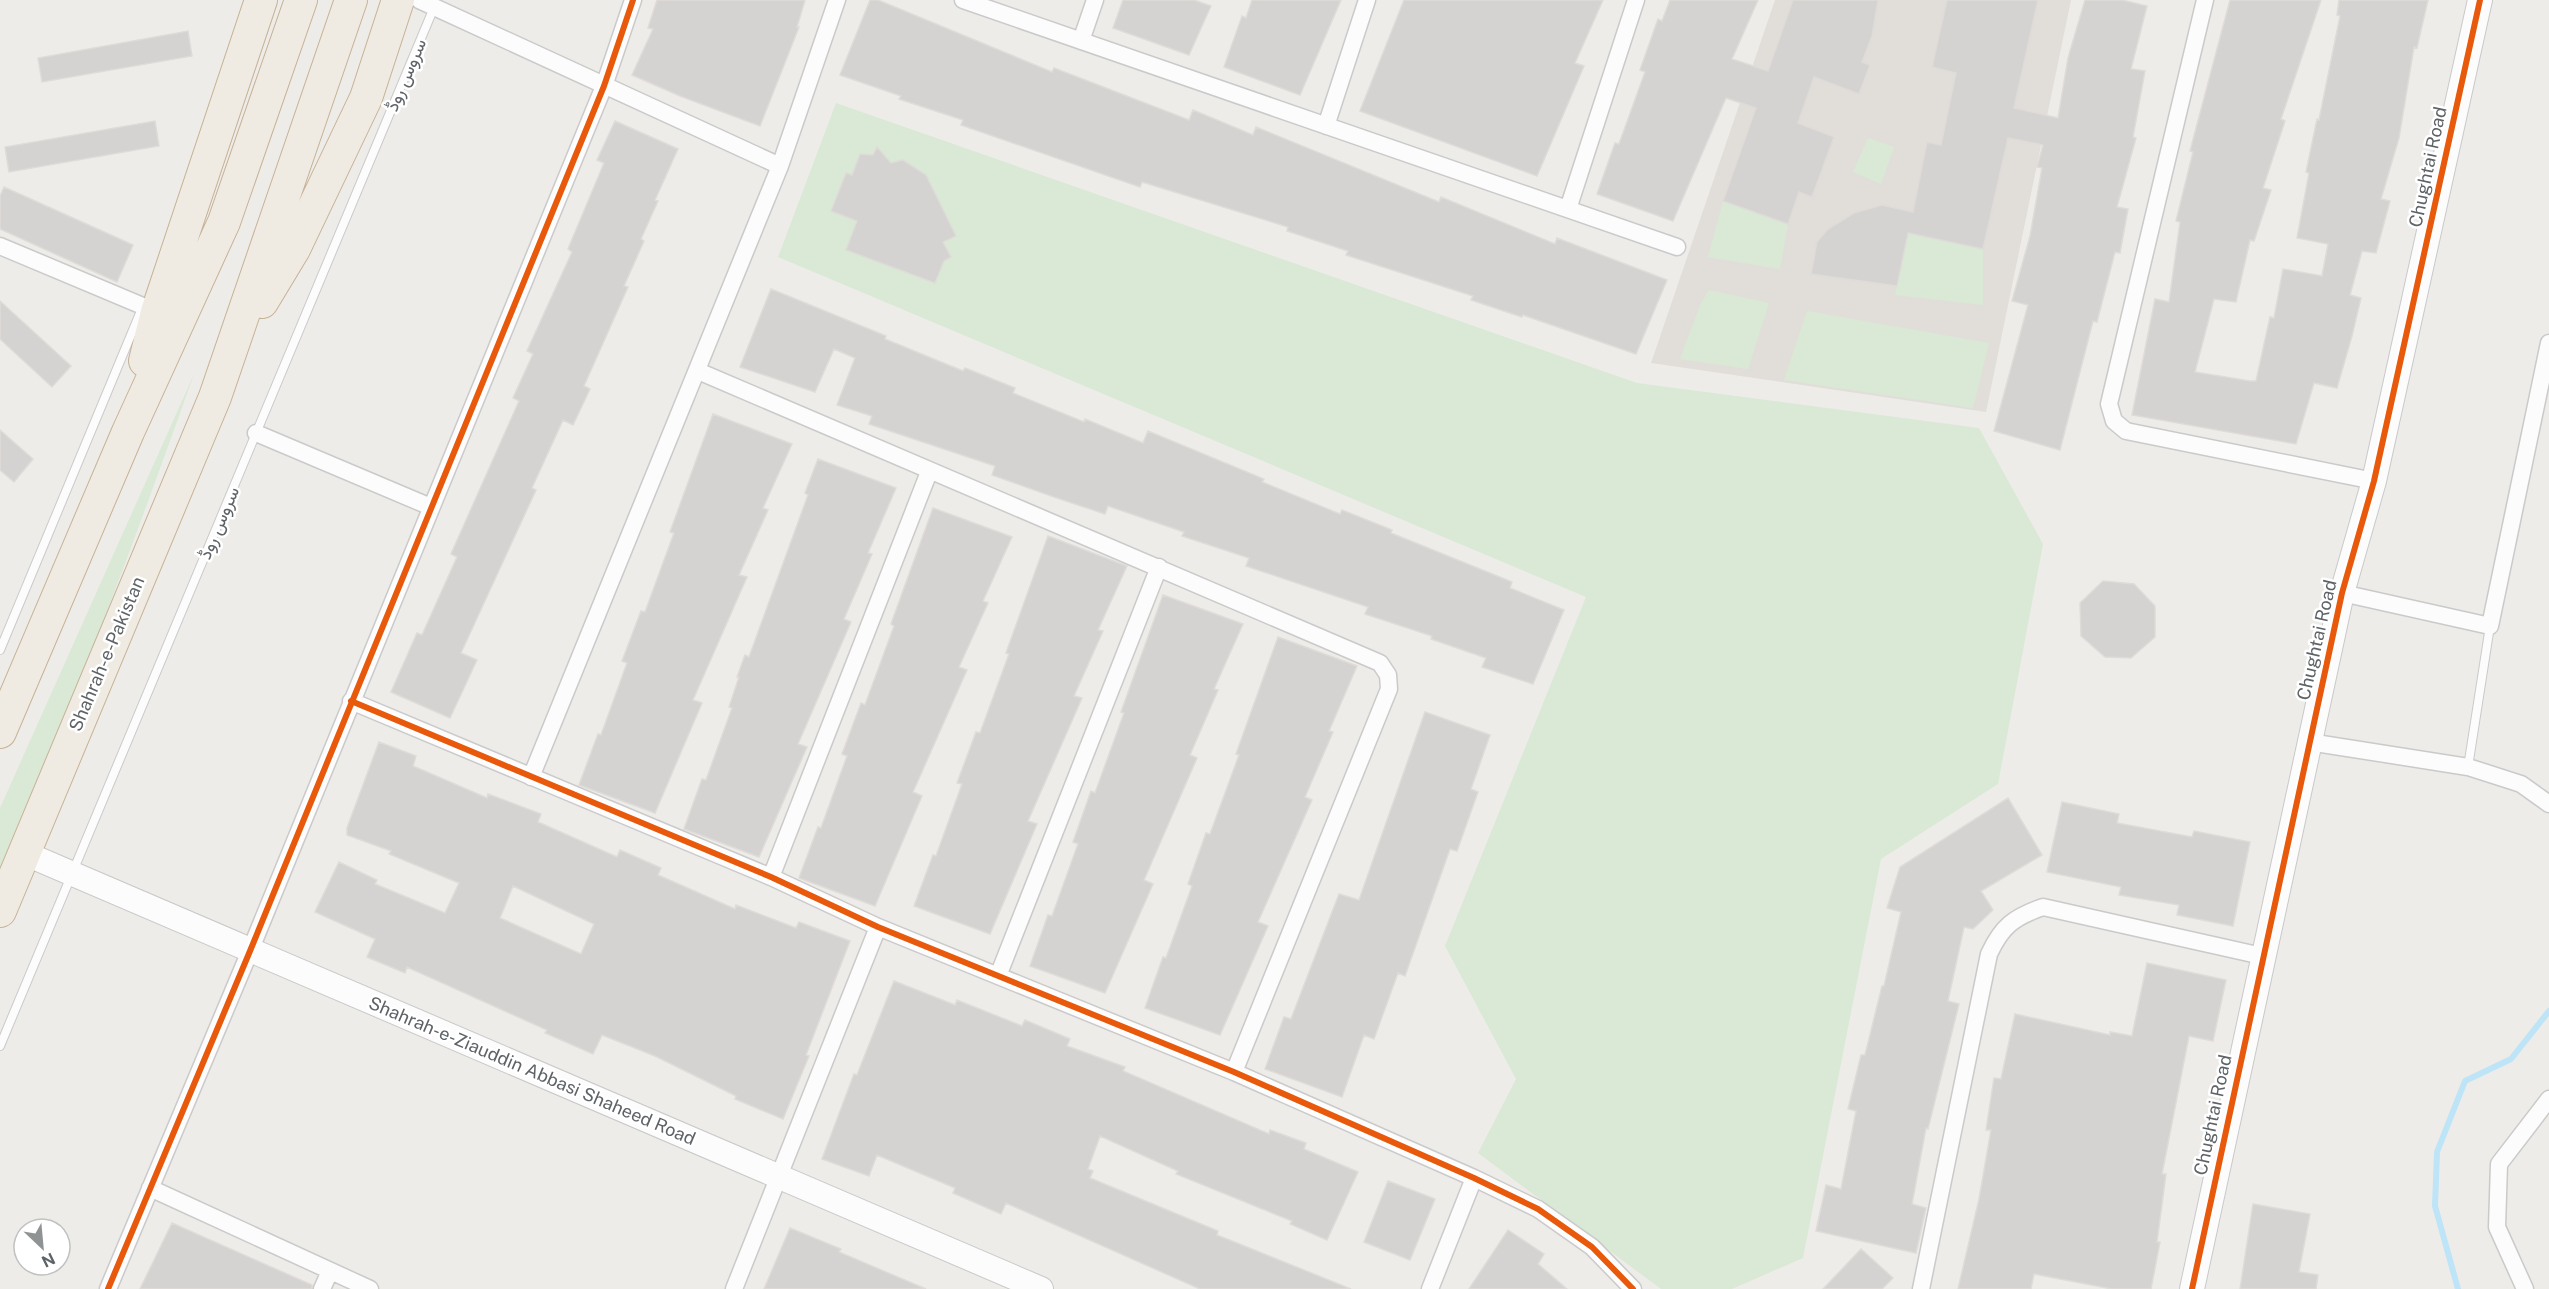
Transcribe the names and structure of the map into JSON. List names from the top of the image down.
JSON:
{
  "streets": {
    "highway": ["Shahrah-e-Pakistan"],
    "street": ["Chughtai Road", "Shahrah-e-Ziauddin Abbasi Shaheed Road"],
    "lane": ["سروس روڈ"]
  },
  "crossings": [
    ["سروس روڈ", "Shahrah-e-Ziauddin Abbasi Shaheed Road"],
    ["Shahrah-e-Pakistan", "Shahrah-e-Ziauddin Abbasi Shaheed Road"]
  ],
  "north": "bottom right"
}
